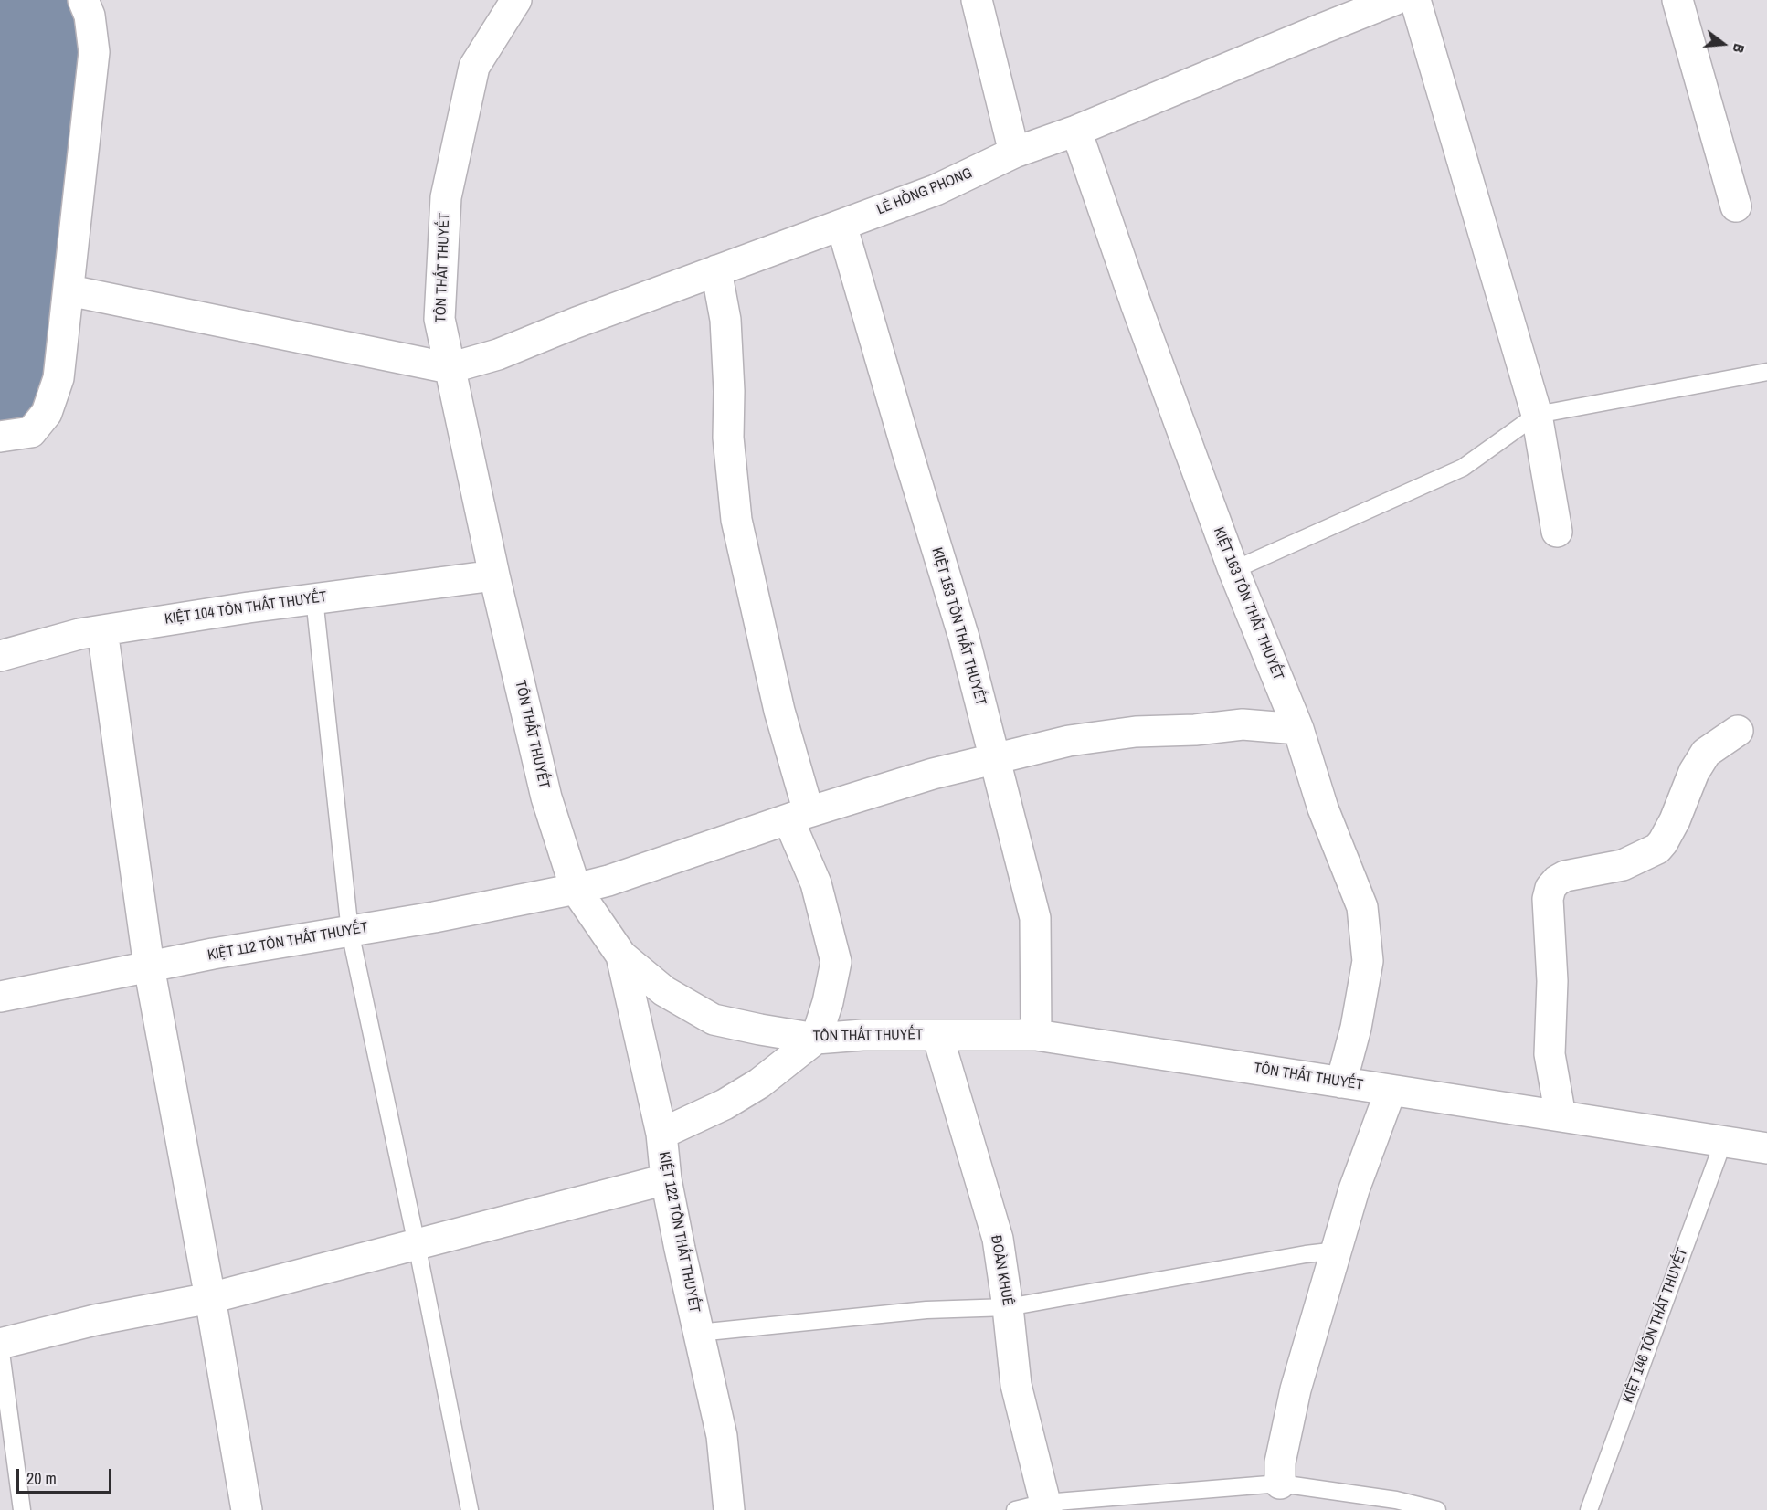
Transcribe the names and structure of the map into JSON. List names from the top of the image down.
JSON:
{
  "streets": {
    "street": [
      "LÊ HỒNG PHONG",
      "TÔN THẤT THUYẾT",
      "KIỆT 163 TÔN THẤT THUYẾT",
      "KIỆT 104 TÔN THẤT THUYẾT",
      "KIỆT 153 TÔN THẤT THUYẾT",
      "KIỆT 112 TÔN THẤT THUYẾT",
      "KIỆT 122 TÔN THẤT THUYẾT",
      "ĐOÀN KHUÊ"
    ],
    "lane": ["KIỆT 146 TÔN THẤT THUYẾT"]
  },
  "crossings": [
    ["LÊ HỒNG PHONG", "TÔN THẤT THUYẾT"],
    ["LÊ HỒNG PHONG", "KIỆT 163 TÔN THẤT THUYẾT"],
    ["LÊ HỒNG PHONG", "KIỆT 153 TÔN THẤT THUYẾT"],
    ["TÔN THẤT THUYẾT", "KIỆT 163 TÔN THẤT THUYẾT"],
    ["TÔN THẤT THUYẾT", "KIỆT 104 TÔN THẤT THUYẾT"],
    ["TÔN THẤT THUYẾT", "KIỆT 153 TÔN THẤT THUYẾT"],
    ["TÔN THẤT THUYẾT", "KIỆT 112 TÔN THẤT THUYẾT"],
    ["TÔN THẤT THUYẾT", "KIỆT 122 TÔN THẤT THUYẾT"],
    ["TÔN THẤT THUYẾT", "ĐOÀN KHUÊ"],
    ["TÔN THẤT THUYẾT", "KIỆT 146 TÔN THẤT THUYẾT"],
    ["KIỆT 163 TÔN THẤT THUYẾT", "KIỆT 112 TÔN THẤT THUYẾT"],
    ["KIỆT 153 TÔN THẤT THUYẾT", "KIỆT 112 TÔN THẤT THUYẾT"]
  ],
  "scale_bar": "20 m",
  "north": "right"
}
